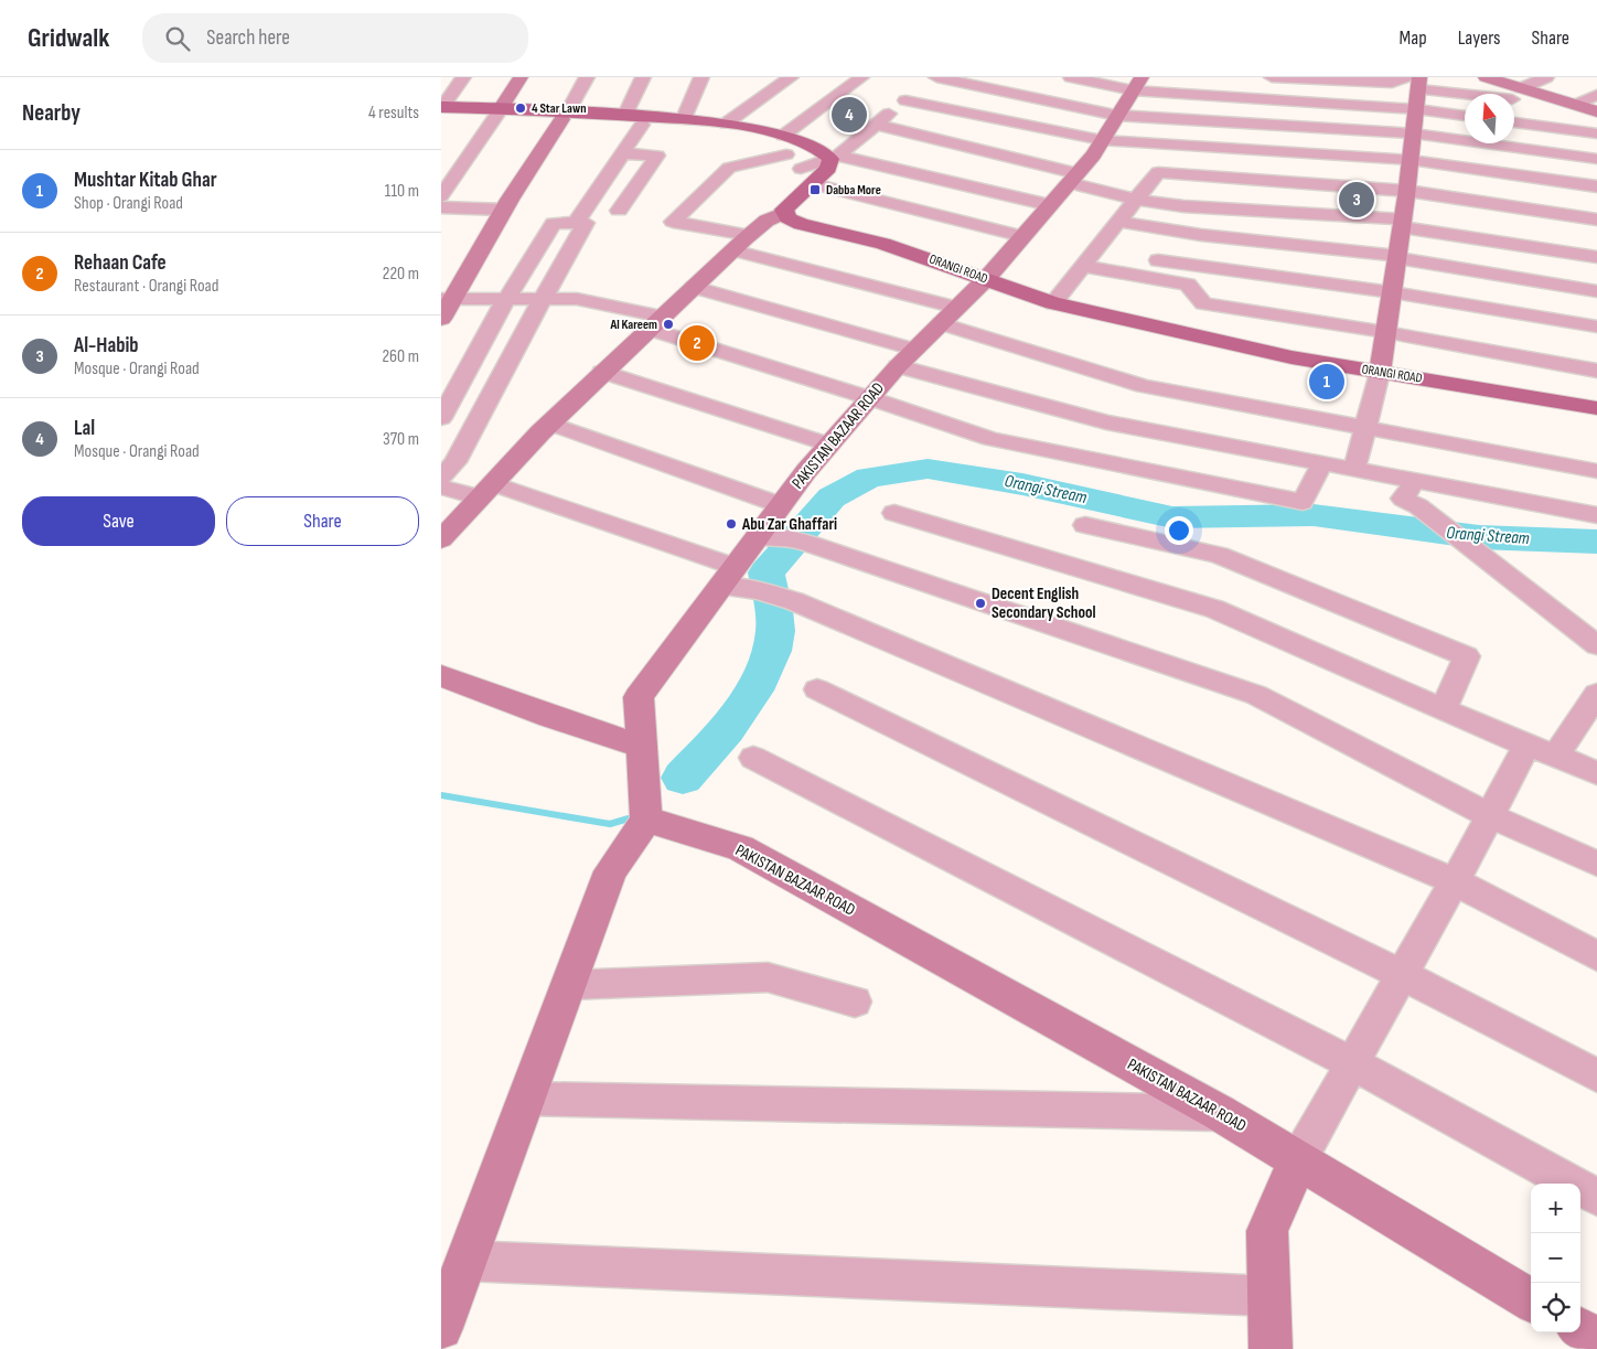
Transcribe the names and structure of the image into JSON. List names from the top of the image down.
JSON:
{
  "streets": {
    "main road": ["ORANGI ROAD"],
    "street": ["PAKISTAN BAZAAR ROAD"]
  },
  "crossings": [
    ["ORANGI ROAD", "PAKISTAN BAZAAR ROAD"]
  ],
  "water": ["Orangi Stream"],
  "places": {
    "other": [
      "4 Star Lawn",
      "Al Kareem",
      "Abu Zar Ghaffari",
      "Decent English Secondary School"
    ],
    "transit": ["Dabba More"]
  },
  "north": "top",
  "page": {
    "header": "Gridwalk",
    "search": "Search here",
    "nav": ["Map", "Layers", "Share"],
    "heading": ["Nearby", "4 results"],
    "pins": [
      "4",
      "3",
      "2",
      "1"
    ],
    "list": [
      {
        "mark": "1",
        "name": "Mushtar Kitab Ghar",
        "note": "Shop · Orangi Road",
        "value": "110 m"
      },
      {
        "mark": "2",
        "name": "Rehaan Cafe",
        "note": "Restaurant · Orangi Road",
        "value": "220 m"
      },
      {
        "mark": "3",
        "name": "Al-Habib",
        "note": "Mosque · Orangi Road",
        "value": "260 m"
      },
      {
        "mark": "4",
        "name": "Lal",
        "note": "Mosque · Orangi Road",
        "value": "370 m"
      }
    ],
    "buttons": ["Save", "Share"],
    "map_buttons": ["+", "−"]
  }
}
